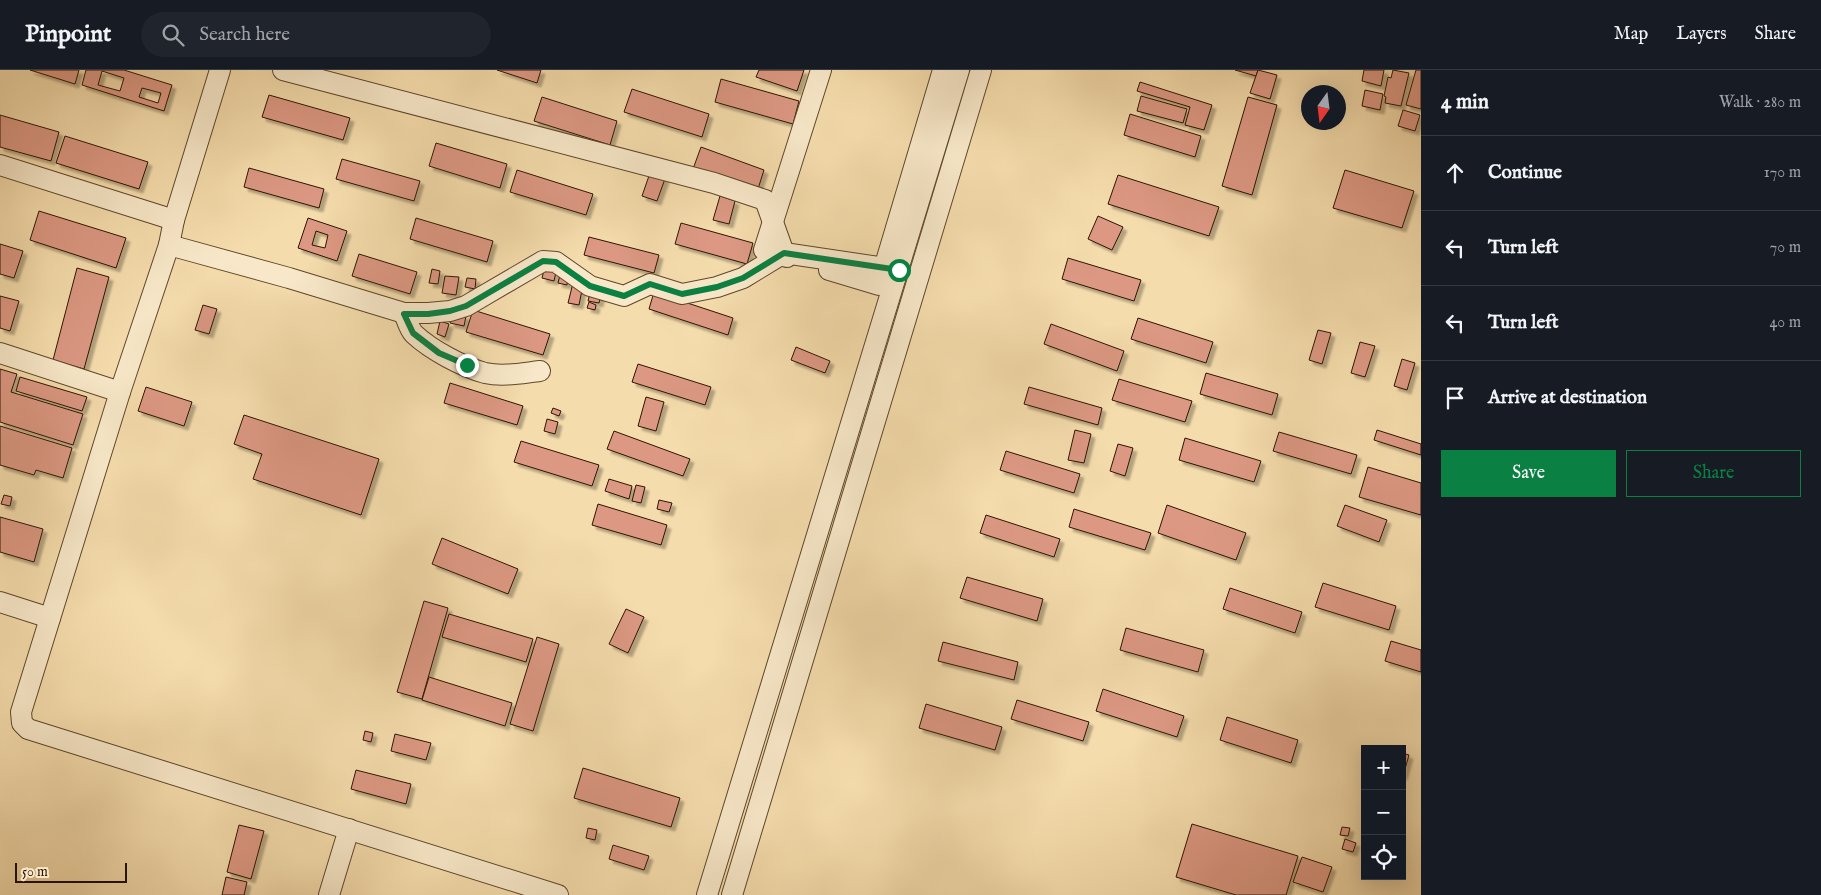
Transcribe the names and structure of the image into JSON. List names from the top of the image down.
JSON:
{
  "scale_bar": "50 m",
  "north": "bottom",
  "page": {
    "header": "Pinpoint",
    "search": "Search here",
    "nav": ["Map", "Layers", "Share"],
    "heading": ["4 min", "Walk · 280 m"],
    "list": [
      ["Continue", "170 m"],
      ["Turn left", "70 m"],
      ["Turn left", "40 m"],
      "Arrive at destination"
    ],
    "buttons": ["Save", "Share"],
    "map_buttons": ["+", "−"],
    "scale": "50 m"
  }
}
